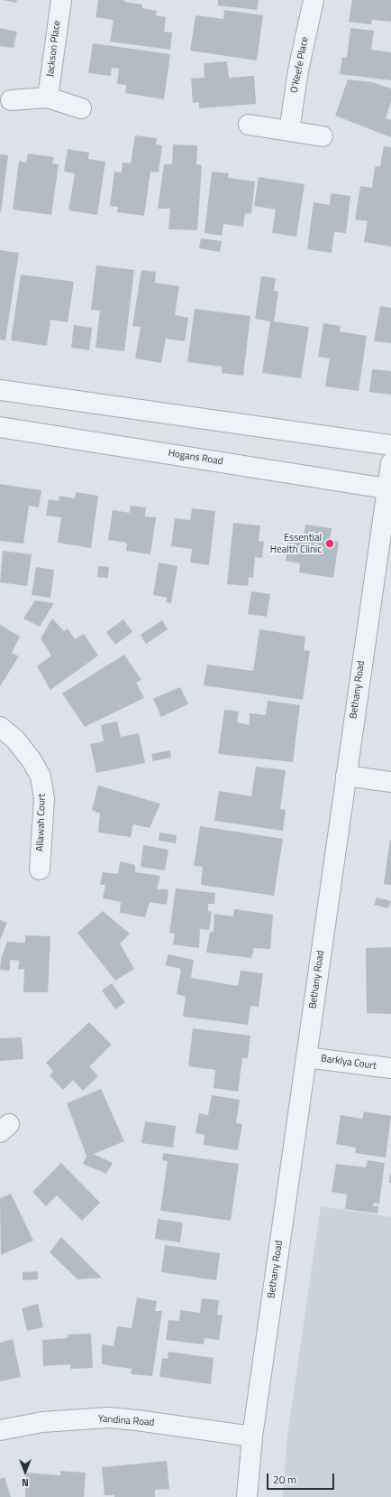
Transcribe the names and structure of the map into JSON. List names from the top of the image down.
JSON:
{
  "streets": {
    "street": [
      "Jackson Place",
      "O'Keefe Place",
      "Hogans Road",
      "Bethany Road",
      "Allawah Court",
      "Barklya Court",
      "Yandina Road"
    ]
  },
  "crossings": [
    ["Hogans Road", "Bethany Road"],
    ["Bethany Road", "Barklya Court"],
    ["Bethany Road", "Yandina Road"]
  ],
  "places": ["Essential Health Clinic"],
  "scale_bar": "20 m",
  "north": "bottom"
}
